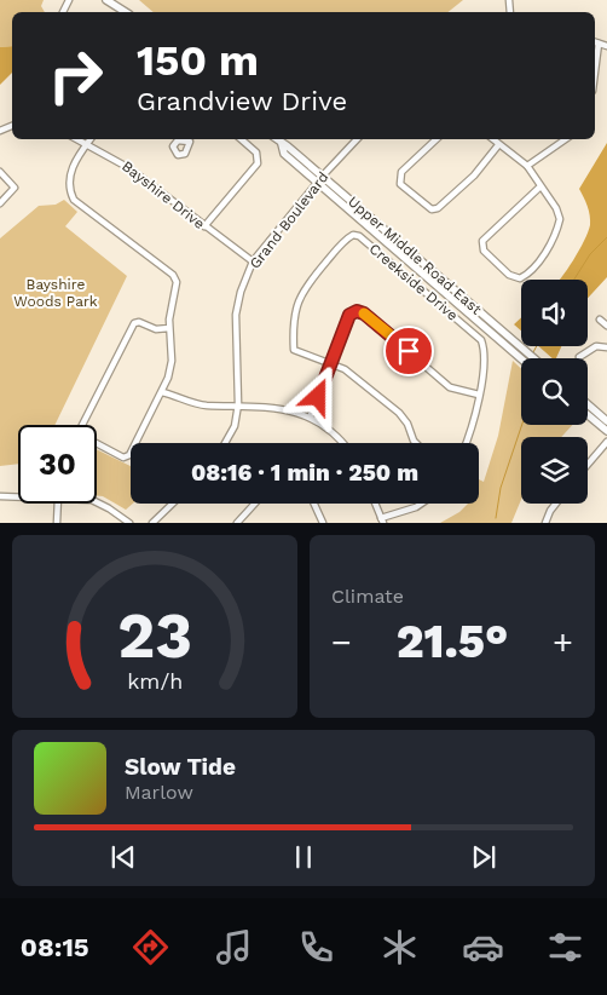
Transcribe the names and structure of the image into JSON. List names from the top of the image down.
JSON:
{
  "streets": {
    "main road": ["Upper Middle Road East"],
    "street": ["Bayshire Drive", "Grand Boulevard", "Creekside Drive"]
  },
  "crossings": [
    ["Bayshire Drive", "Grand Boulevard"],
    ["Grand Boulevard", "Upper Middle Road East"]
  ],
  "parks": ["Bayshire Woods Park"],
  "page": {
    "turn": ["150 m", "Grandview Drive"],
    "limit": "30",
    "trip": "08:16 · 1 min · 250 m",
    "tile": "Climate",
    "heat": ["−", "21.5°", "+"],
    "song": ["Slow Tide", "Marlow"],
    "tabs": "08:15",
    "gauge": ["23", "km/h"]
  }
}
